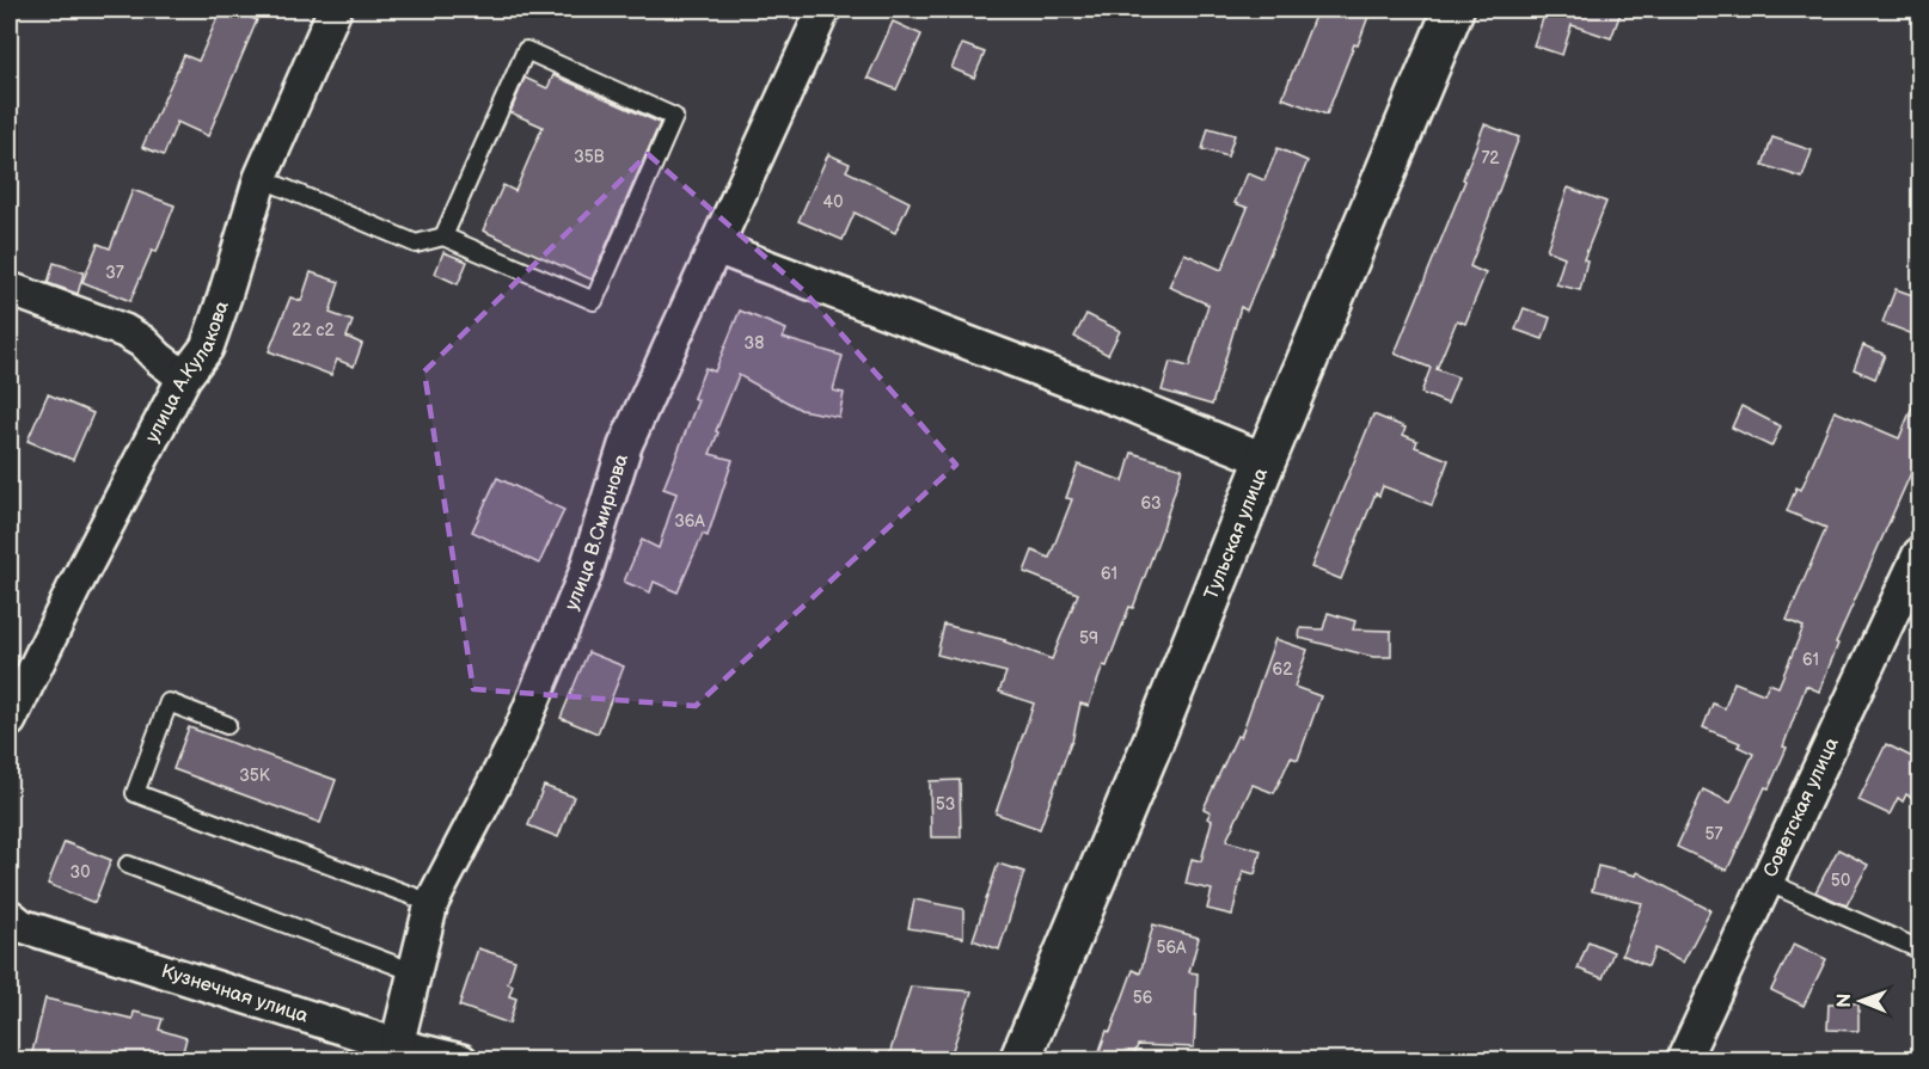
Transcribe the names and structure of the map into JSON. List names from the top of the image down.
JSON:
{
  "streets": {
    "main road": ["Тульская улица"],
    "street": [
      "улица А.Кулакова",
      "улица В.Смирнова",
      "Советская улица",
      "Кузнечная улица"
    ]
  },
  "crossings": [
    ["улица В.Смирнова", "Кузнечная улица"]
  ],
  "house_numbers": [
    "35В",
    "72",
    "40",
    "37",
    "22 с2",
    "38",
    "63",
    "36А",
    "61",
    "59",
    "61",
    "62",
    "35К",
    "53",
    "57",
    "30",
    "50",
    "56А",
    "56"
  ],
  "north": "left"
}
